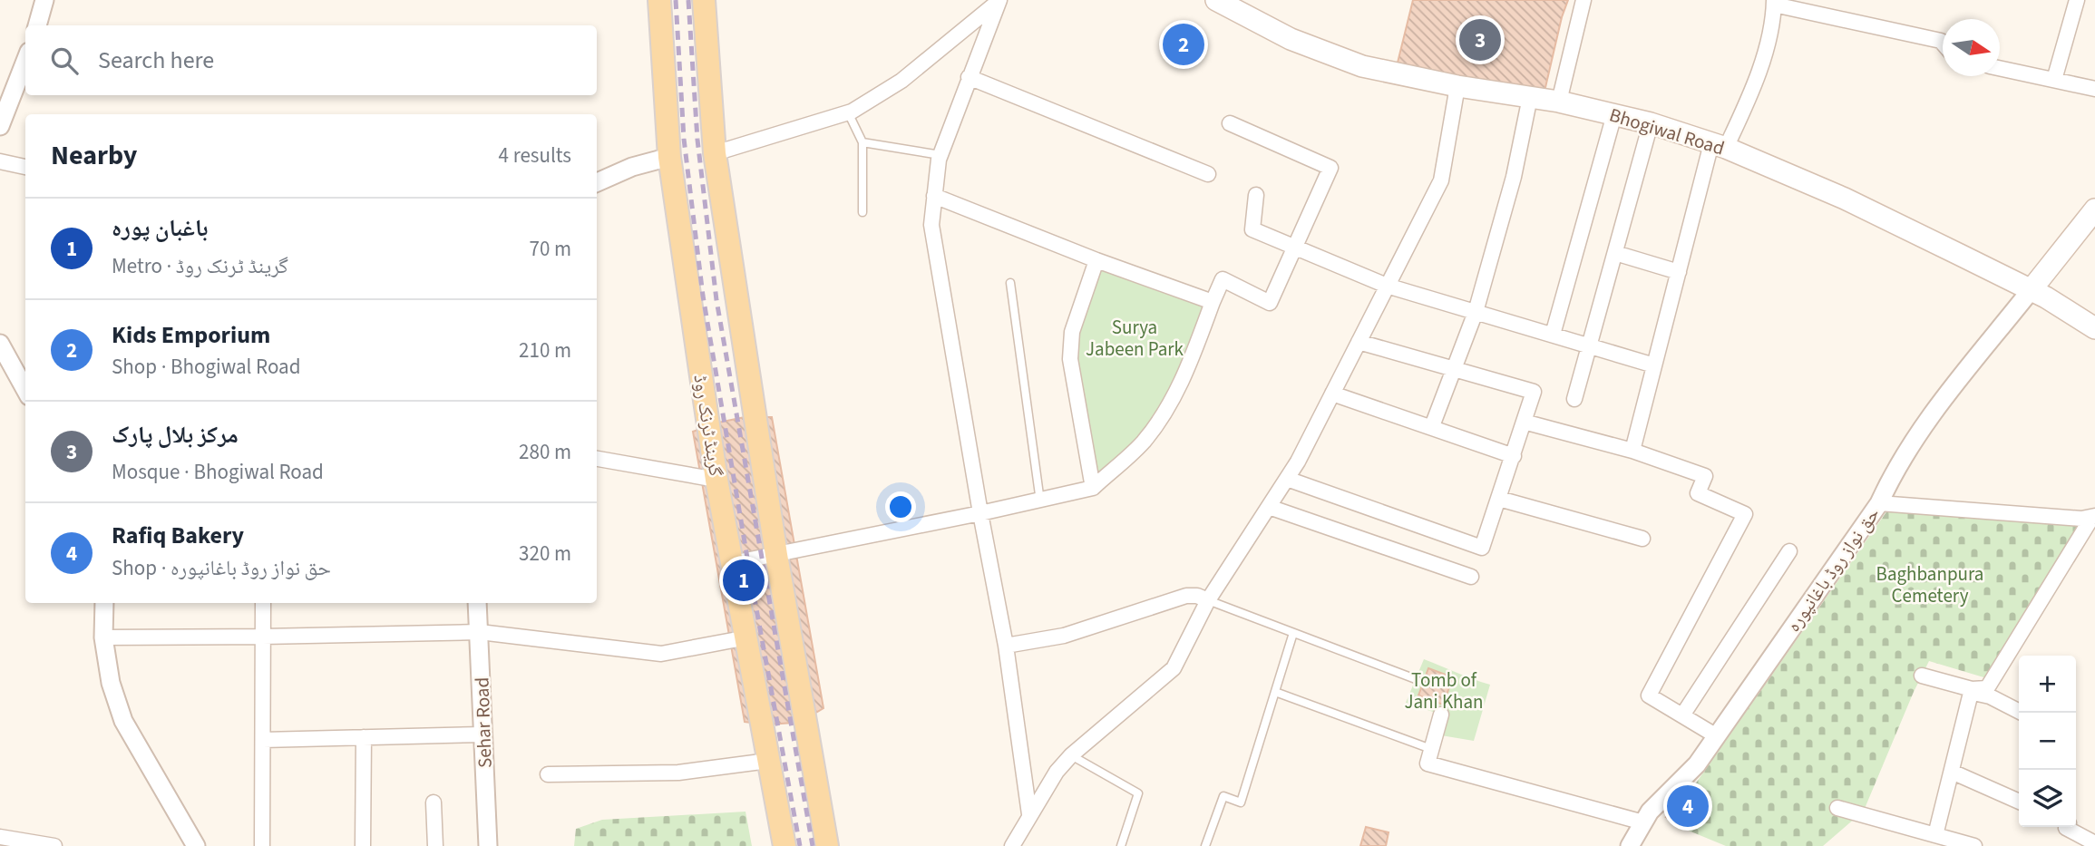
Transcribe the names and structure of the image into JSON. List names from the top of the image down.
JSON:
{
  "streets": {
    "main road": ["Bhogiwal Road", "گرینڈ ٹرنک روڈ"],
    "street": ["حق نواز روڈ باغانپورہ", "Sehar Road"]
  },
  "crossings": [
    ["Bhogiwal Road", "حق نواز روڈ باغانپورہ"]
  ],
  "parks": ["Surya Jabeen Park", "Baghbanpura Cemetery", "Tomb of Jani Khan"],
  "north": "right",
  "page": {
    "pins": [
      "3",
      "2",
      "1",
      "4"
    ],
    "search": "Search here",
    "heading": ["Nearby", "4 results"],
    "list": [
      {
        "mark": "1",
        "name": "باغبان پورہ",
        "note": "Metro · گرینڈ ٹرنک روڈ",
        "value": "70 m"
      },
      {
        "mark": "2",
        "name": "Kids Emporium",
        "note": "Shop · Bhogiwal Road",
        "value": "210 m"
      },
      {
        "mark": "3",
        "name": "مرکز بلال پارک",
        "note": "Mosque · Bhogiwal Road",
        "value": "280 m"
      },
      {
        "mark": "4",
        "name": "Rafiq Bakery",
        "note": "Shop · حق نواز روڈ باغانپورہ",
        "value": "320 m"
      }
    ],
    "map_buttons": ["+", "−"]
  }
}
